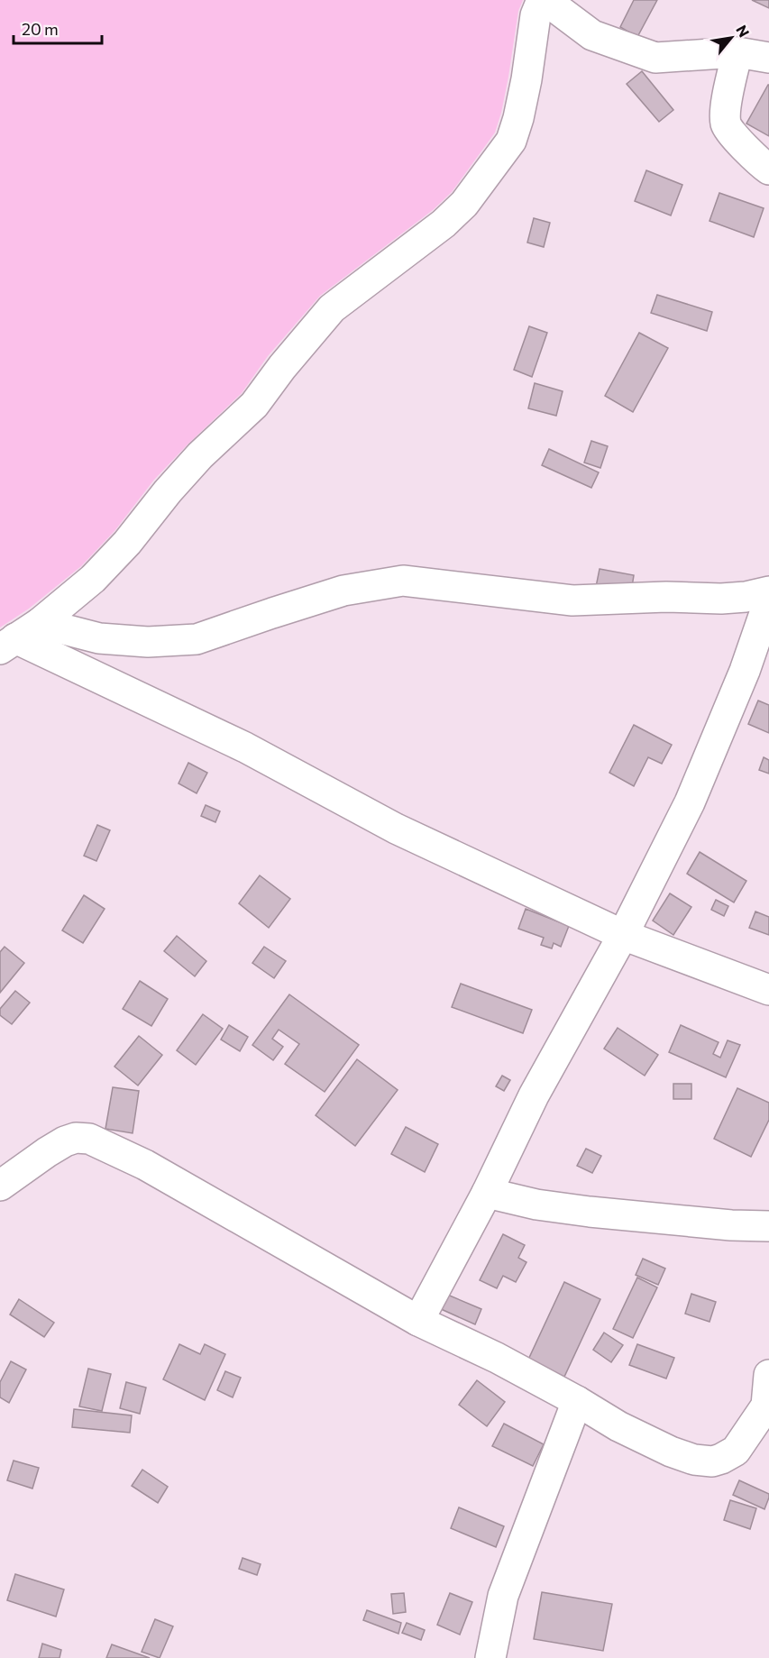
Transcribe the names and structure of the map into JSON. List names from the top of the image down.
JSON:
{
  "scale_bar": "20 m",
  "north": "top right"
}
